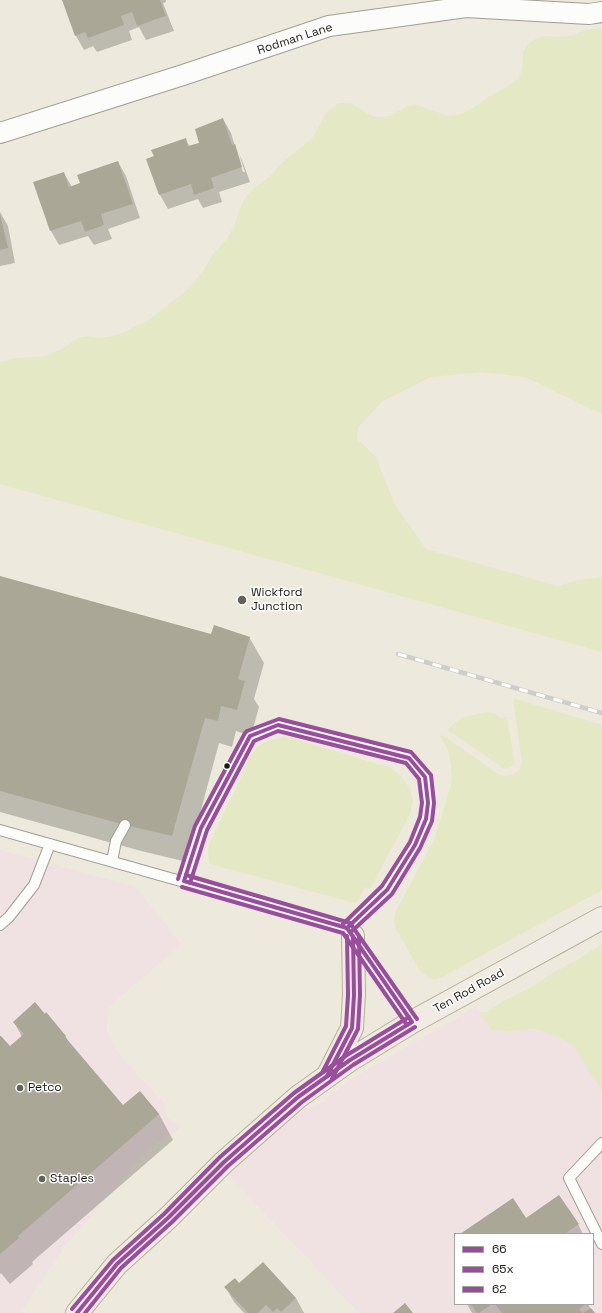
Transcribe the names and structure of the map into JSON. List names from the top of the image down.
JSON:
{
  "streets": {
    "main road": ["Ten Rod Road"],
    "street": ["Rodman Lane"]
  },
  "places": ["Wickford Junction", "Petco", "Staples"],
  "lines": ["transit line 62", "transit line 66", "transit line 65x"],
  "legend": ["66", "65x", "62"]
}
